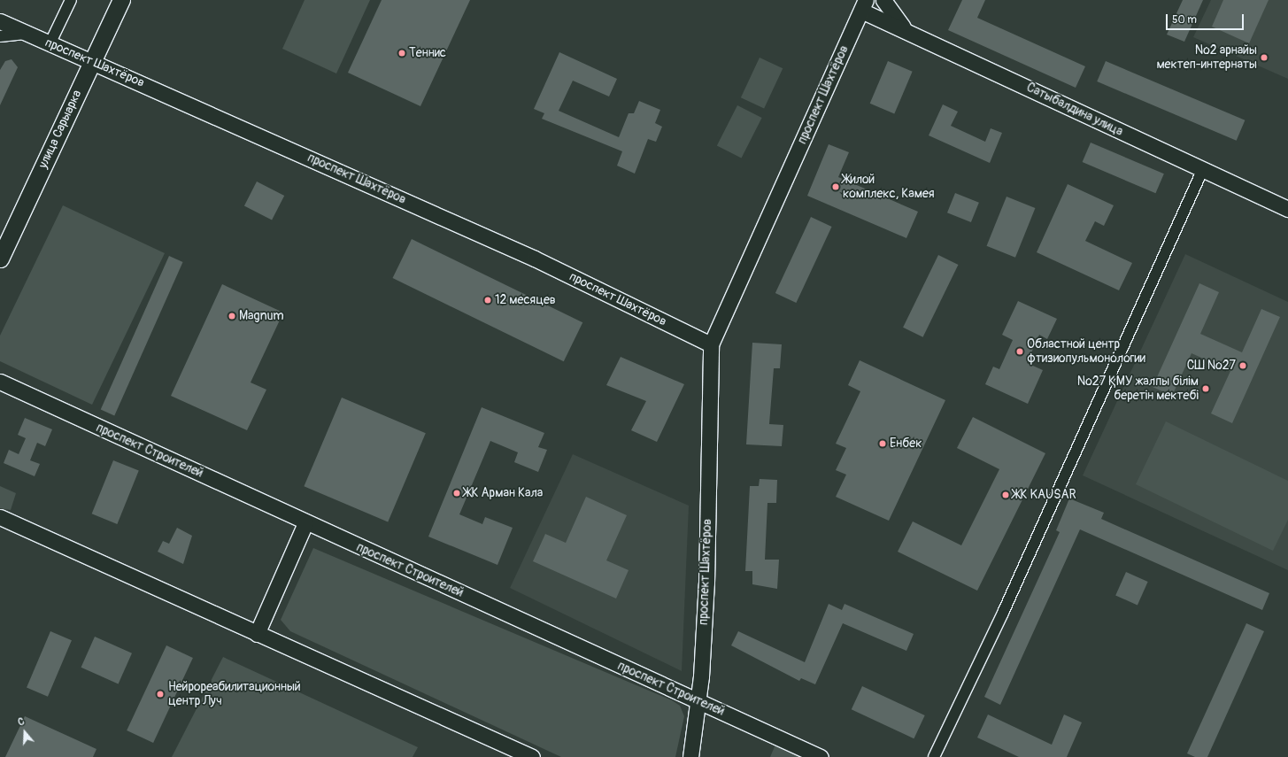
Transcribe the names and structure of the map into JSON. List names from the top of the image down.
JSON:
{
  "streets": {
    "main road": [
      "проспект Шахтёров",
      "Сатыбалдина улица",
      "улица Сарыарка",
      "проспект Строителей"
    ]
  },
  "crossings": [
    ["проспект Шахтёров", "Сатыбалдина улица"],
    ["проспект Шахтёров", "улица Сарыарка"],
    ["проспект Шахтёров", "проспект Строителей"]
  ],
  "places": [
    "Теннис",
    "No2 арнайы мектеп-интернаты",
    "Жилой комплекс, Камея",
    "12 месяцев",
    "Magnum",
    "Областной центр фтизиопульмонологии",
    "СШ №27",
    "No27 ҚМУ жалпы білім беретін мектебі",
    "Енбек",
    "ЖК Арман Кала",
    "ЖК KAUSAR",
    "Нейрореабилитационный центр Луч"
  ],
  "scale_bar": "50 m",
  "north": "top"
}
